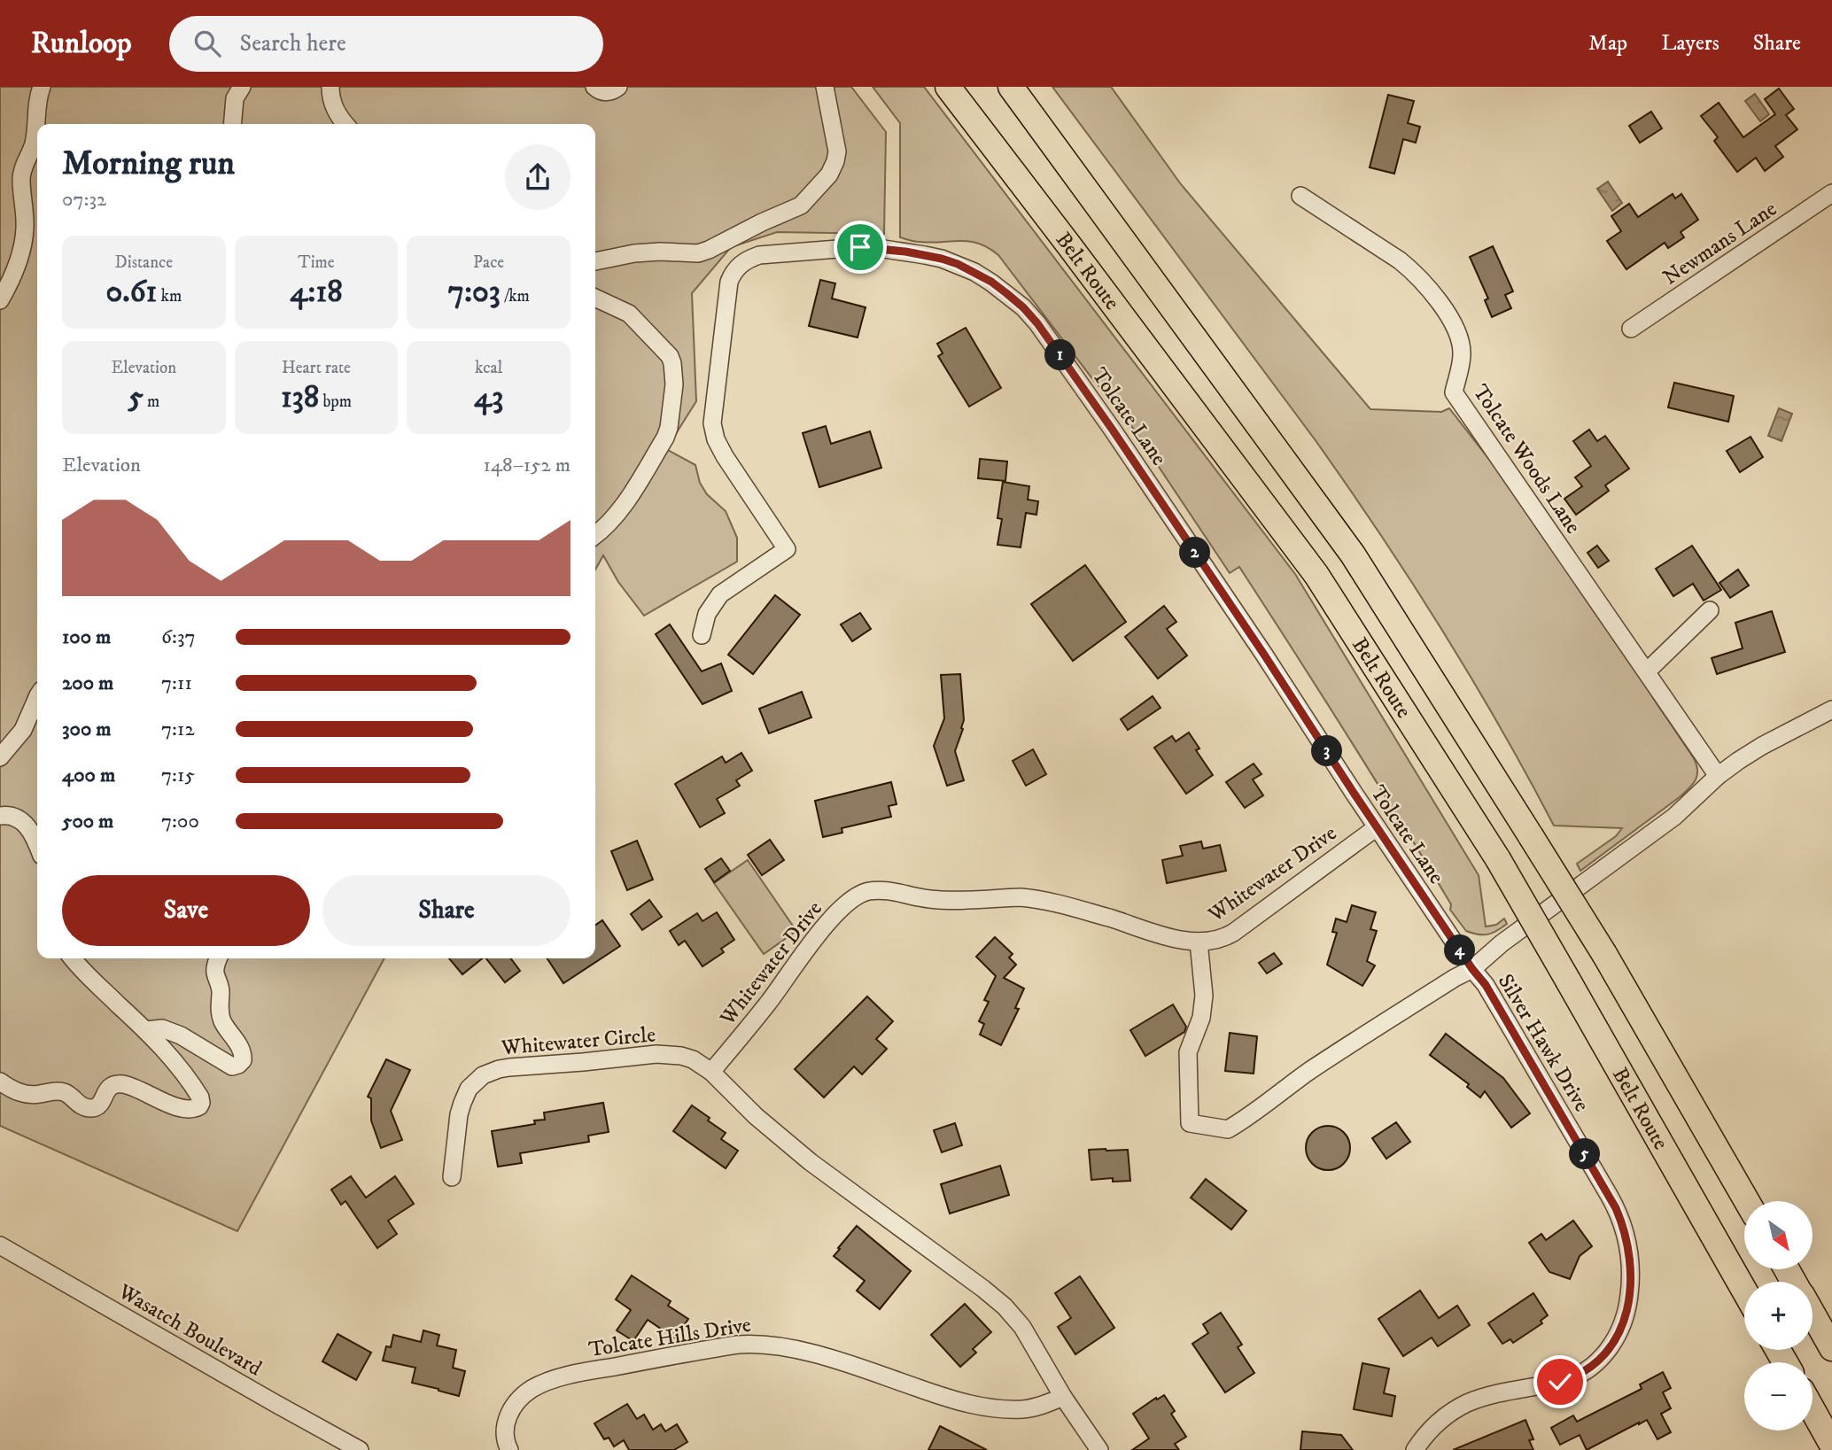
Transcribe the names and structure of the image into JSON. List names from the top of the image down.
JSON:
{
  "streets": {
    "highway": ["Belt Route"],
    "street": [
      "Newmans Lane",
      "Tolcate Lane",
      "Tolcate Woods Lane",
      "Whitewater Drive",
      "Whitewater Circle",
      "Silver Hawk Drive",
      "Wasatch Boulevard",
      "Tolcate Hills Drive"
    ]
  },
  "crossings": [
    ["Tolcate Lane", "Whitewater Drive"],
    ["Tolcate Lane", "Silver Hawk Drive"],
    ["Whitewater Drive", "Whitewater Circle"]
  ],
  "north": "bottom right",
  "page": {
    "header": "Runloop",
    "search": "Search here",
    "nav": ["Map", "Layers", "Share"],
    "heading": ["Morning run", "07:32"],
    "stats": [
      ["Distance", "0.61 km"],
      ["Time", "4:18"],
      ["Pace", "7:03 /km"],
      ["Elevation", "5 m"],
      ["Heart rate", "138 bpm"],
      ["kcal", "43"]
    ],
    "pins": [
      "1",
      "2",
      "3",
      "4",
      "5"
    ],
    "chart": ["Elevation", "148–152 m"],
    "list": [
      {
        "name": "100 m",
        "note": "6:37"
      },
      {
        "name": "200 m",
        "note": "7:11"
      },
      {
        "name": "300 m",
        "note": "7:12"
      },
      {
        "name": "400 m",
        "note": "7:15"
      },
      {
        "name": "500 m",
        "note": "7:00"
      }
    ],
    "buttons": ["Save", "Share"],
    "map_buttons": ["+", "−"]
  }
}
